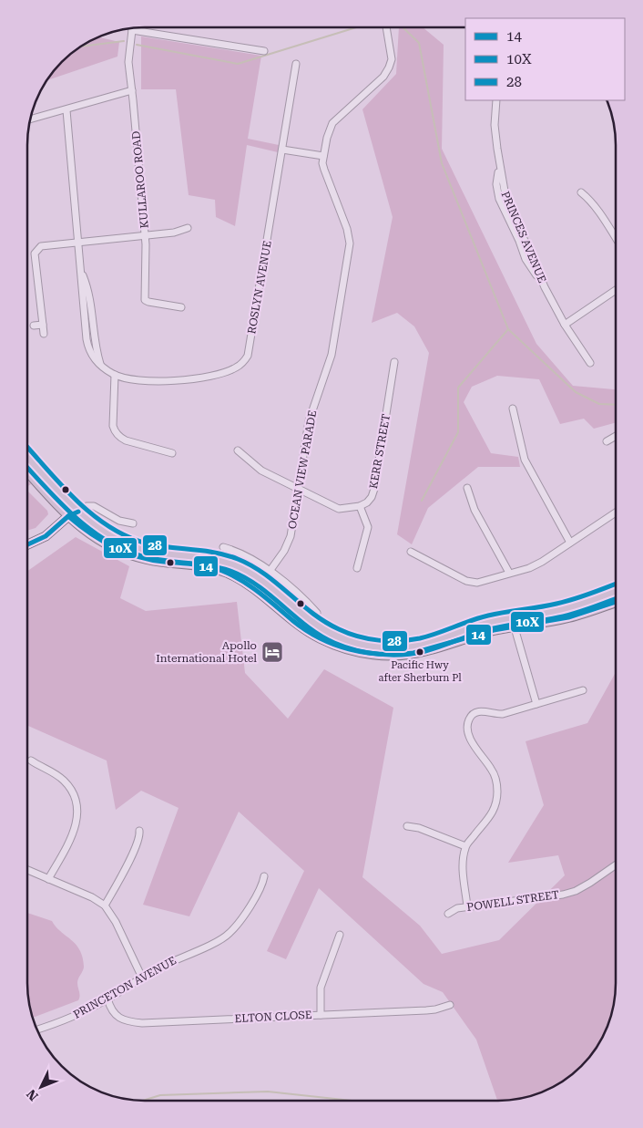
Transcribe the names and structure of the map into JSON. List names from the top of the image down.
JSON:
{
  "streets": {
    "street": [
      "KULLAROO ROAD",
      "PRINCES AVENUE",
      "ROSLYN AVENUE",
      "KERR STREET",
      "OCEAN VIEW PARADE",
      "POWELL STREET",
      "PRINCETON AVENUE",
      "ELTON CLOSE"
    ]
  },
  "crossings": [
    ["PRINCETON AVENUE", "ELTON CLOSE"]
  ],
  "places": {
    "hotel": ["Apollo International Hotel"],
    "other": ["Pacific Hwy after Sherburn Pl"]
  },
  "lines": ["transit line 28", "transit line 10X", "transit line 14"],
  "legend": ["14", "10X", "28"],
  "north": "bottom left"
}
